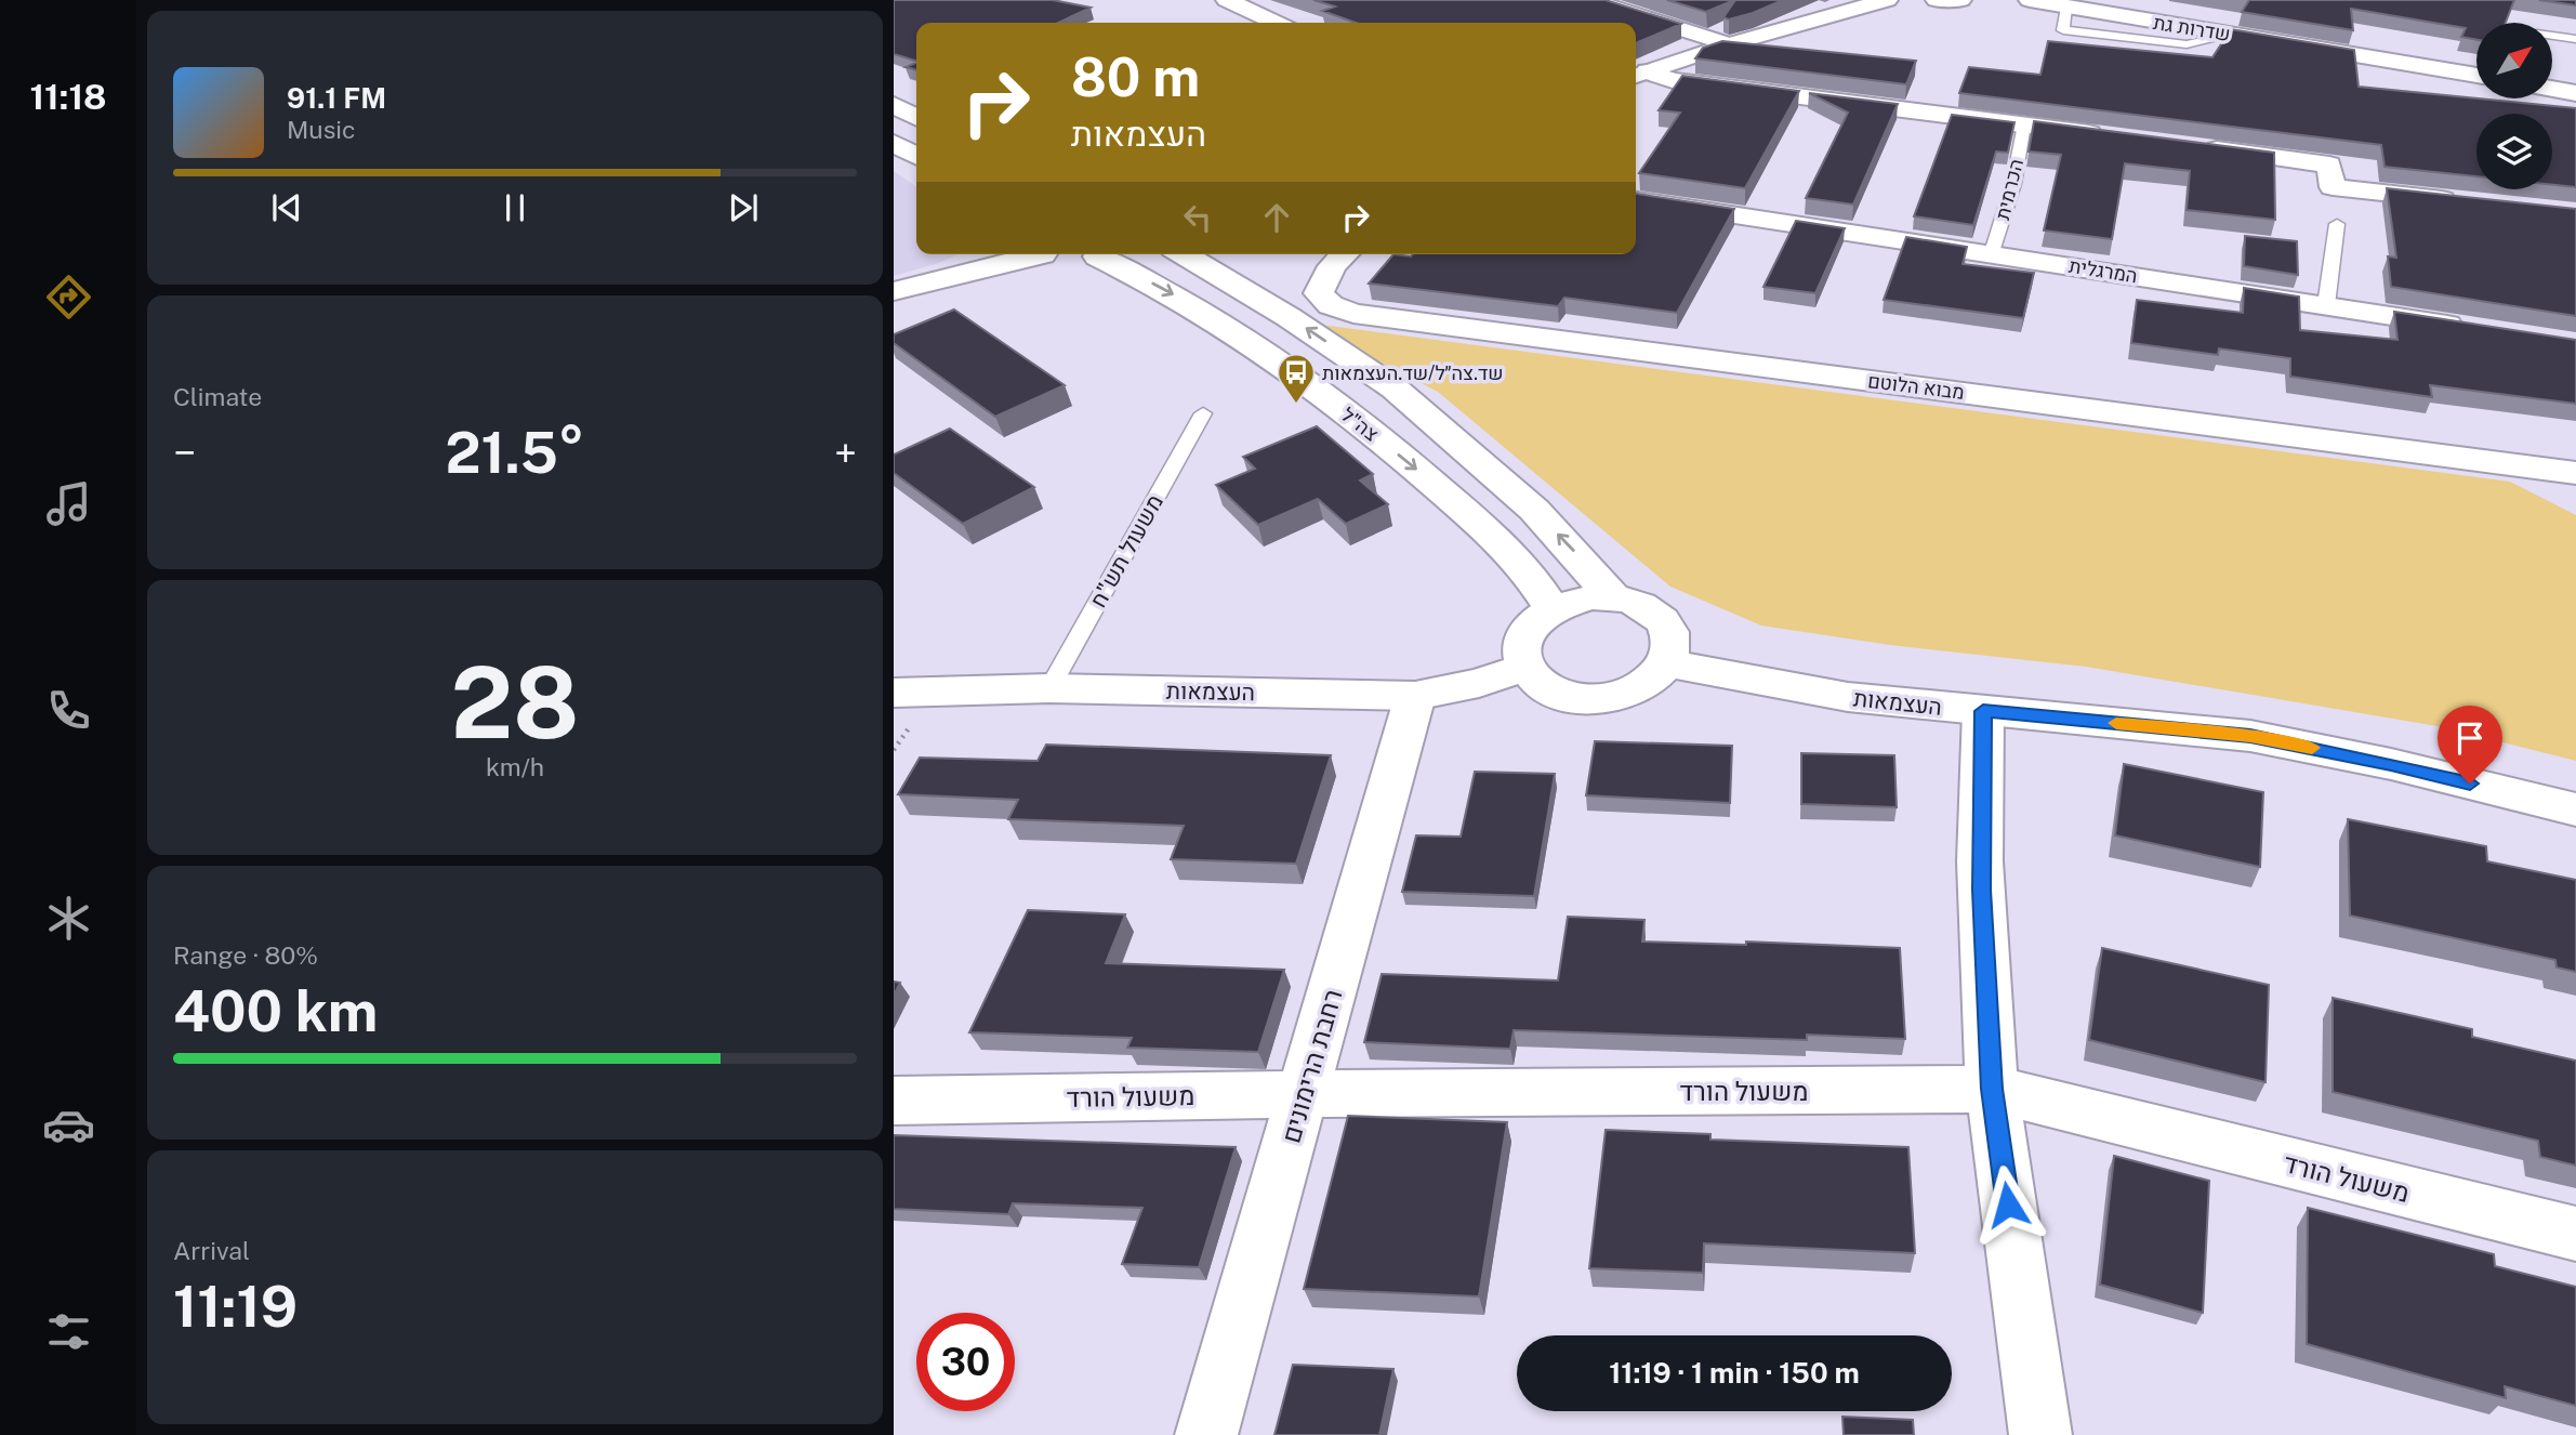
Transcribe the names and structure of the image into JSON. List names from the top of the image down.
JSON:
{
  "streets": {
    "street": [
      "שדרות גת",
      "המרגלית",
      "מבוא הלוטם",
      "צה\"ל",
      "העצמאות",
      "רחבת הרימונים",
      "משעול הורד"
    ],
    "lane": ["הכרמית", "משעול תש\"ח"]
  },
  "crossings": [
    ["הכרמית", "המרגלית"],
    ["צה\"ל", "העצמאות"],
    ["משעול תש\"ח", "העצמאות"],
    ["העצמאות", "רחבת הרימונים"],
    ["רחבת הרימונים", "משעול הורד"]
  ],
  "places": {
    "bus stop": ["שד.צה״ל/שד.העצמאות"]
  },
  "north": "top right",
  "page": {
    "tabs": "11:18",
    "turn": ["80 m", "העצמאות"],
    "song": ["91.1 FM", "Music"],
    "tile": [
      "Climate",
      ["28", "km/h"],
      ["Range · 80%", "400 km"],
      ["Arrival", "11:19"]
    ],
    "heat": ["−", "21.5°", "+"],
    "limit": "30",
    "trip": "11:19 · 1 min · 150 m"
  }
}
